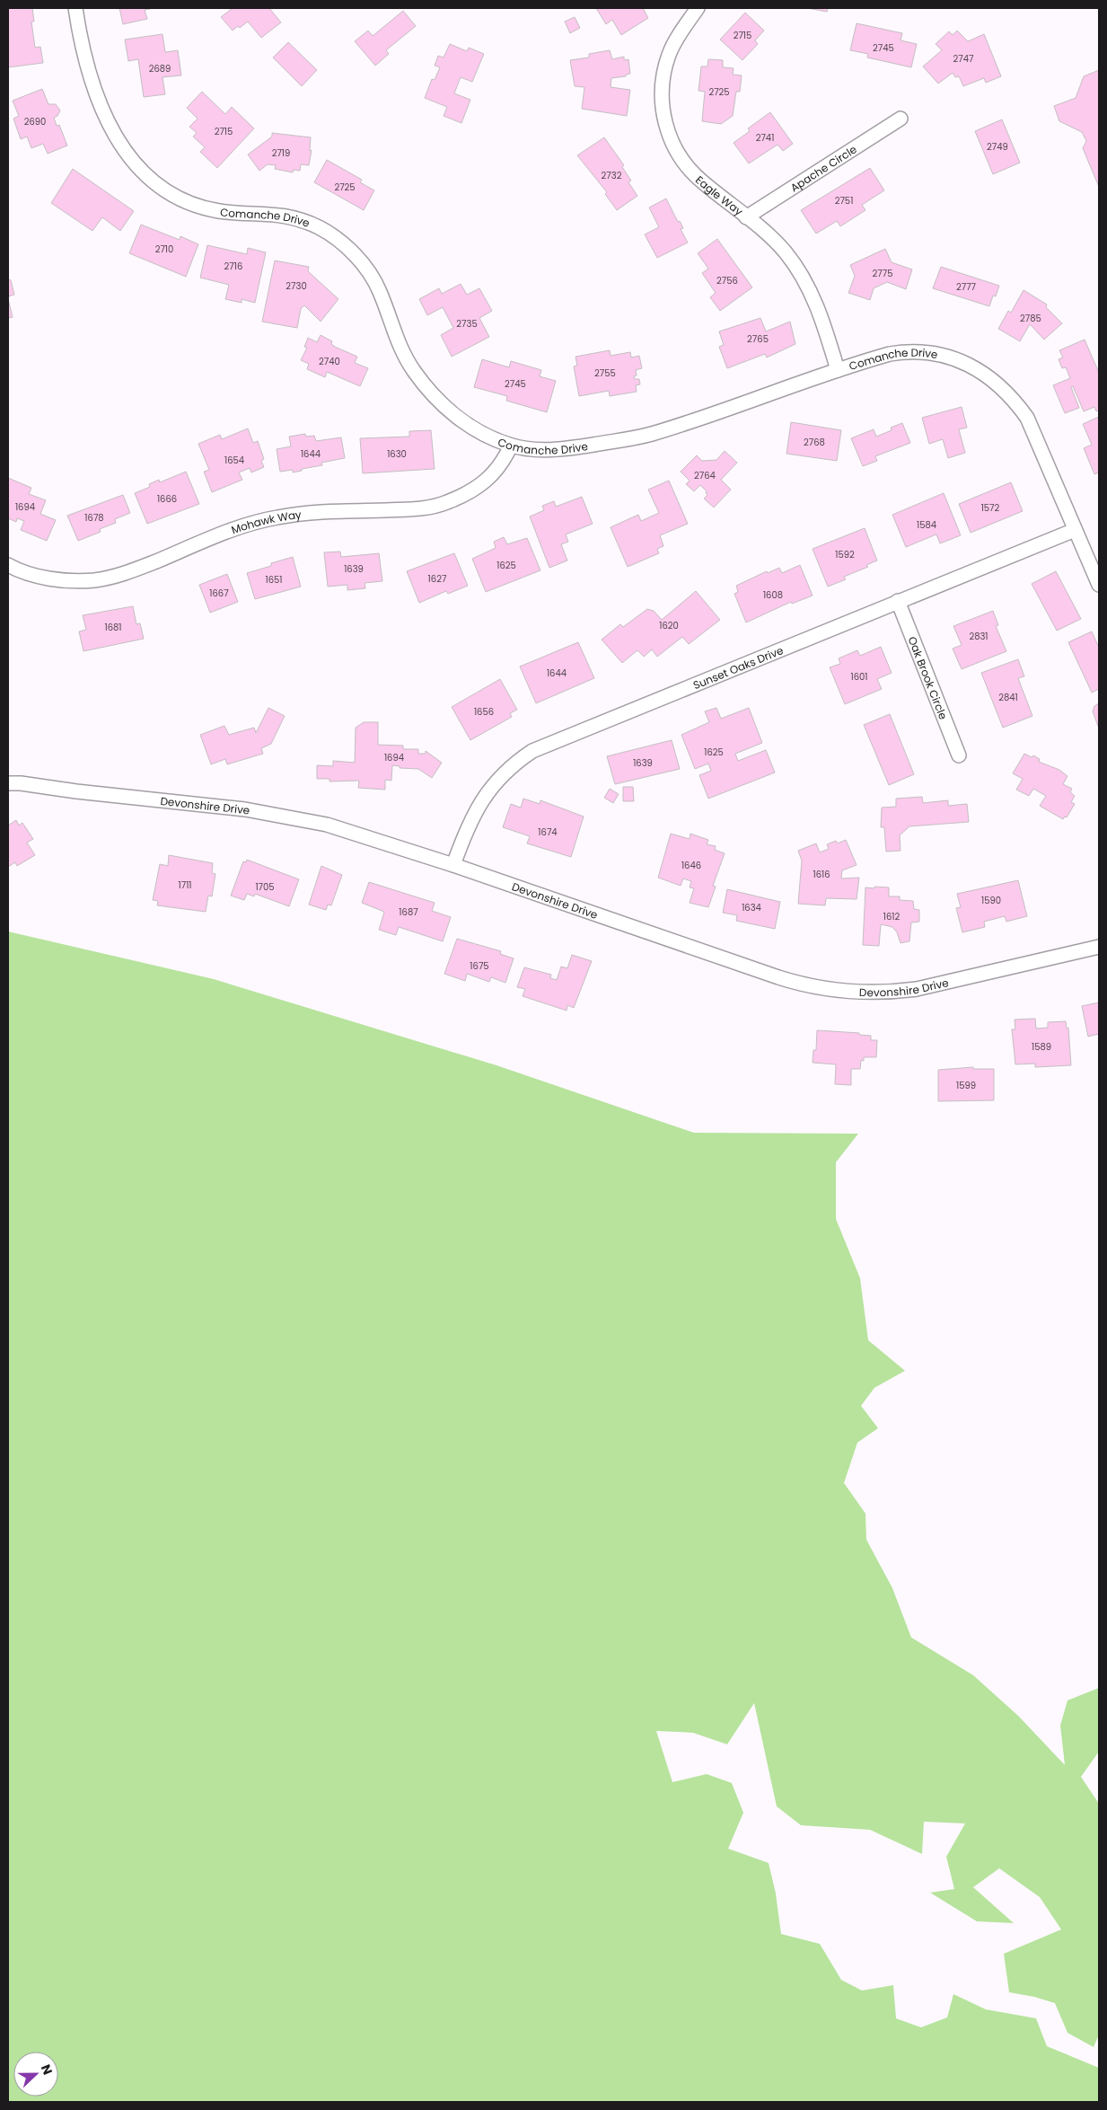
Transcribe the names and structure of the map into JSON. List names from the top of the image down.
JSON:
{
  "streets": {
    "street": [
      "Apache Circle",
      "Eagle Way",
      "Comanche Drive",
      "Mohawk Way",
      "Sunset Oaks Drive",
      "Oak Brook Circle",
      "Devonshire Drive"
    ]
  },
  "crossings": [
    ["Apache Circle", "Eagle Way"],
    ["Eagle Way", "Comanche Drive"],
    ["Comanche Drive", "Mohawk Way"],
    ["Comanche Drive", "Sunset Oaks Drive"],
    ["Sunset Oaks Drive", "Oak Brook Circle"],
    ["Sunset Oaks Drive", "Devonshire Drive"]
  ],
  "house_numbers": [
    "2715",
    "2745",
    "2747",
    "2689",
    "2725",
    "2690",
    "2715",
    "2741",
    "2749",
    "2719",
    "2732",
    "2725",
    "2751",
    "2710",
    "2716",
    "2775",
    "2756",
    "2730",
    "2777",
    "2785",
    "2735",
    "2765",
    "2740",
    "2755",
    "2745",
    "2768",
    "1644",
    "1630",
    "1654",
    "2764",
    "1666",
    "1694",
    "1572",
    "1678",
    "1584",
    "1592",
    "1625",
    "1639",
    "1627",
    "1651",
    "1667",
    "1608",
    "1620",
    "1681",
    "2831",
    "1644",
    "1601",
    "2841",
    "1656",
    "1625",
    "1694",
    "1639",
    "1674",
    "1646",
    "1616",
    "1711",
    "1705",
    "1590",
    "1634",
    "1687",
    "1612",
    "1675",
    "1589",
    "1599"
  ],
  "north": "right"
}
